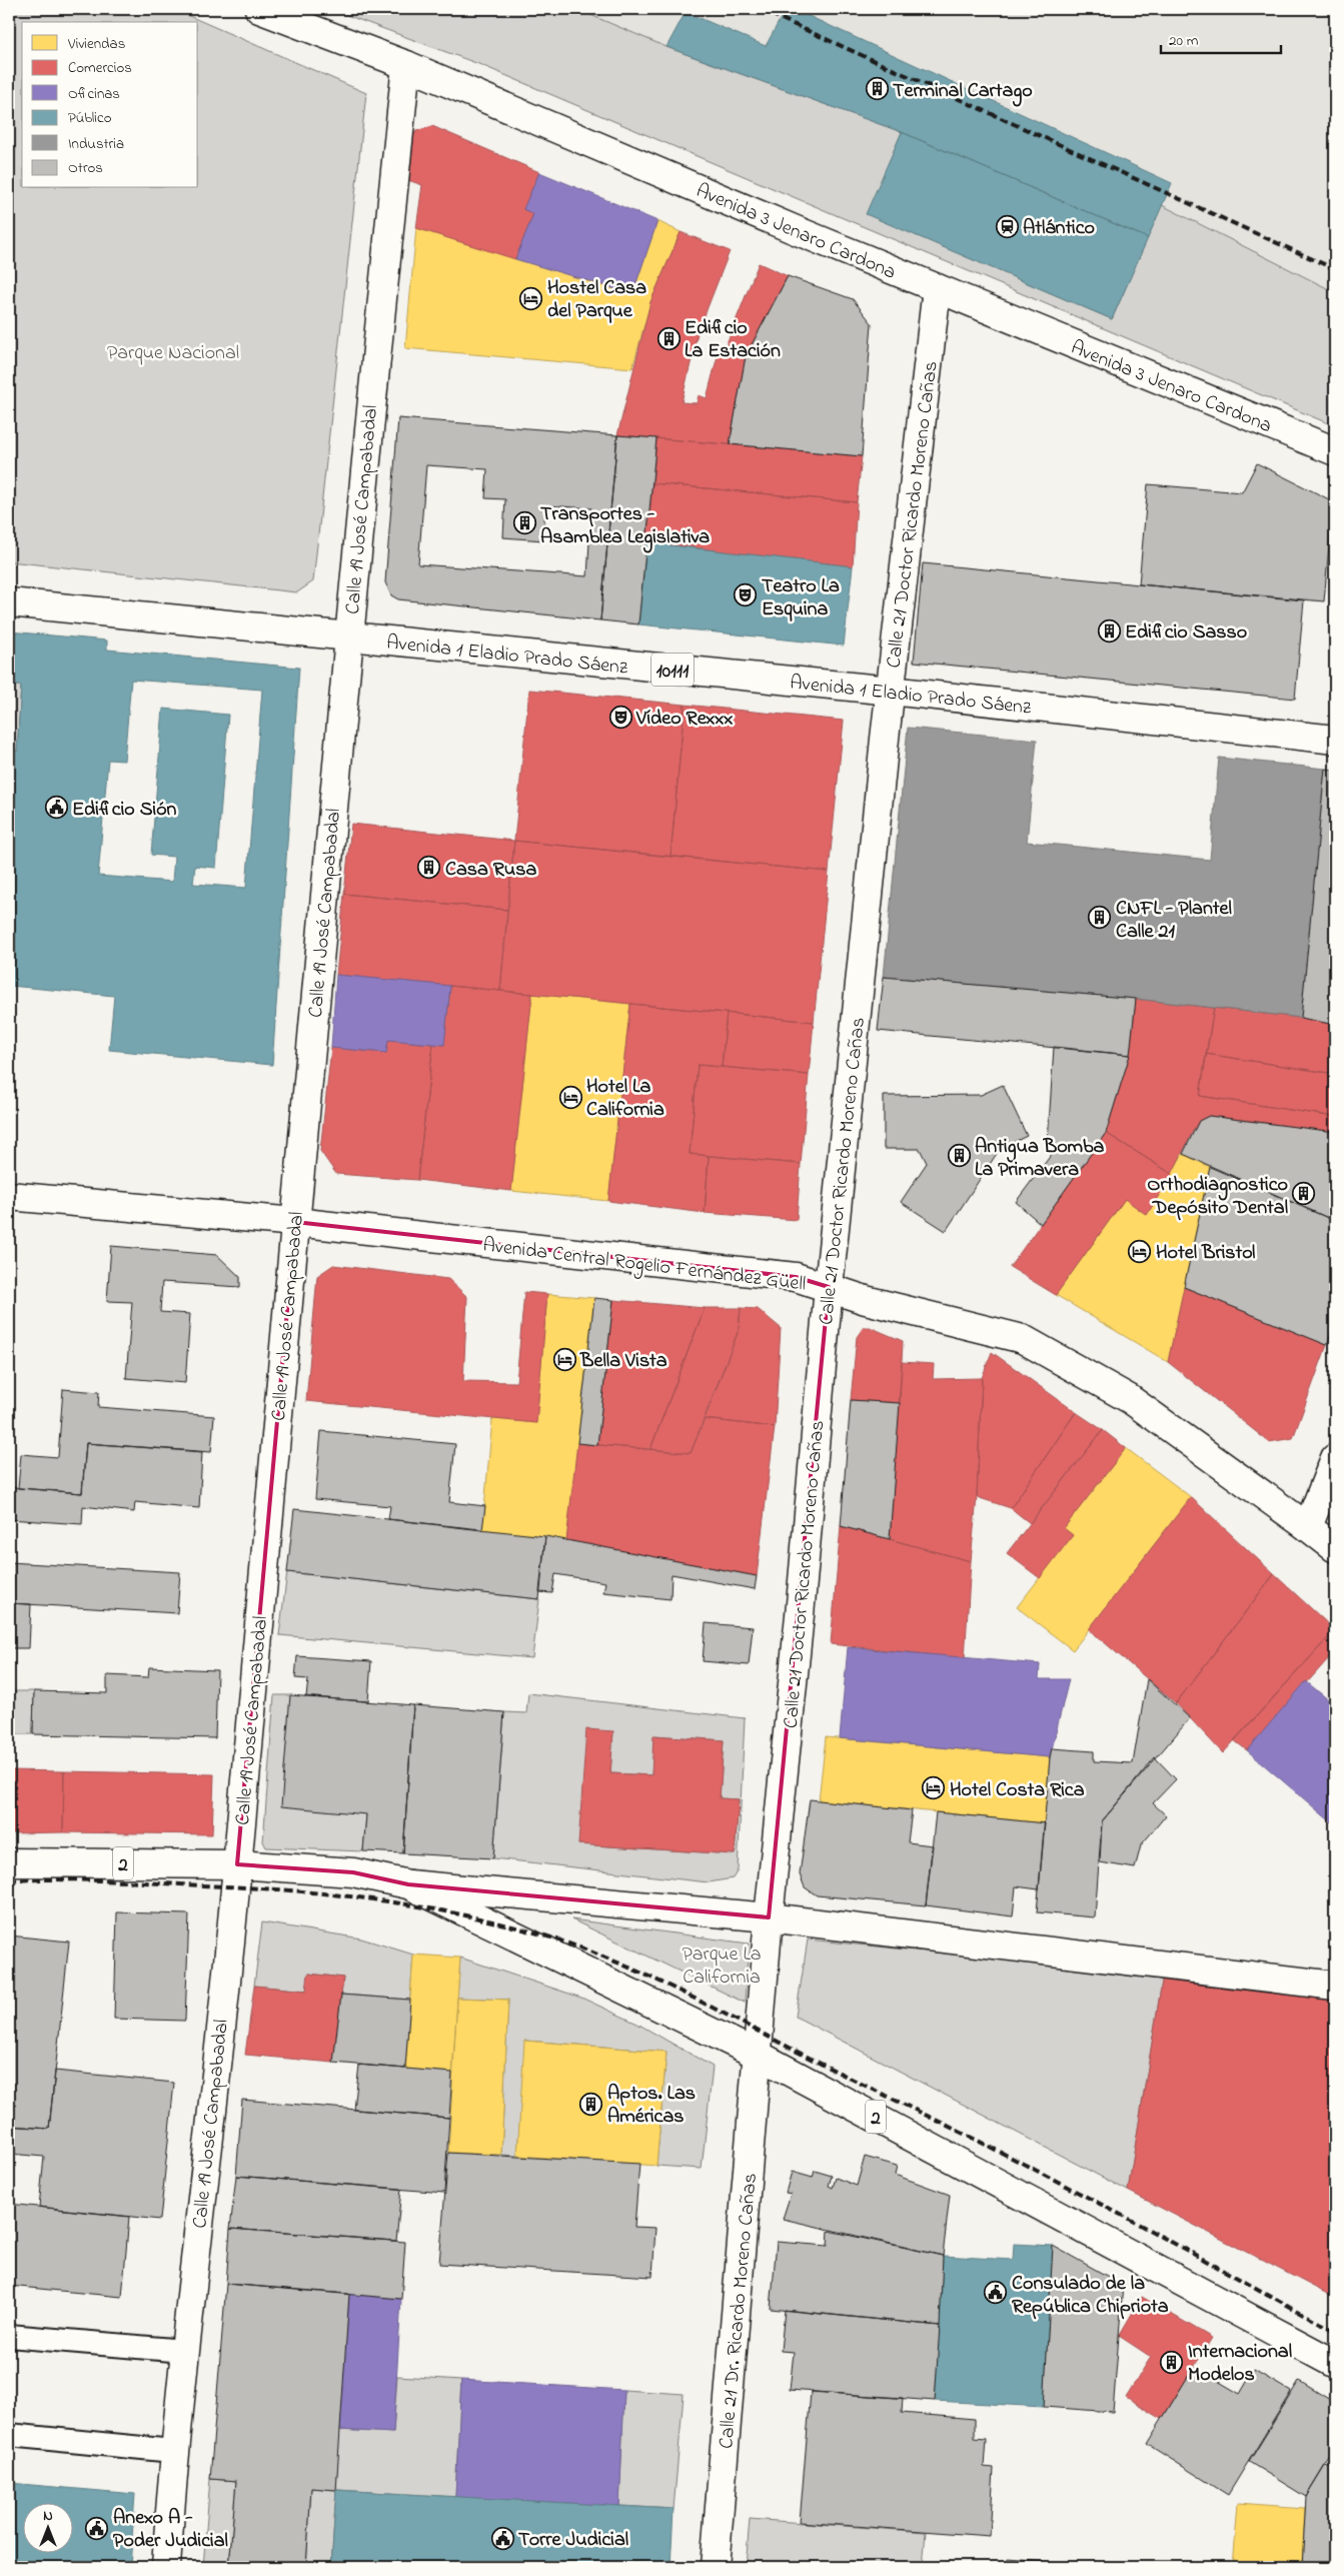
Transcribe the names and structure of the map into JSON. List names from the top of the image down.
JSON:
{
  "streets": {
    "main road": [
      "Avenida 3 Jenaro Cardona",
      "Calle 19 José Campabadal",
      "Calle 21 Doctor Ricardo Moreno Cañas",
      "Avenida 1 Eladio Prado Sáenz",
      "10111",
      "Avenida Central Rogelio Fernández Güell",
      "2",
      "Calle 21 Dr. Ricardo Moreno Cañas"
    ]
  },
  "crossings": [
    ["Avenida 3 Jenaro Cardona", "Calle 19 José Campabadal"],
    ["Avenida 3 Jenaro Cardona", "Calle 21 Doctor Ricardo Moreno Cañas"],
    ["Calle 19 José Campabadal", "Avenida 1 Eladio Prado Sáenz"],
    ["Calle 19 José Campabadal", "Avenida Central Rogelio Fernández Güell"],
    ["Calle 19 José Campabadal", "2"],
    ["Calle 21 Doctor Ricardo Moreno Cañas", "Avenida 1 Eladio Prado Sáenz"],
    ["Calle 21 Doctor Ricardo Moreno Cañas", "Avenida Central Rogelio Fernández Güell"],
    ["Calle 21 Doctor Ricardo Moreno Cañas", "2"],
    ["Calle 21 Doctor Ricardo Moreno Cañas", "Calle 21 Dr. Ricardo Moreno Cañas"],
    ["2", "Calle 21 Dr. Ricardo Moreno Cañas"]
  ],
  "parks": ["Parque Nacional", "Parque La California"],
  "places": {
    "building": [
      "Terminal Cartago",
      "Edificio La Estación",
      "Transportes - Asamblea Legislativa",
      "Edificio Sasso",
      "Casa Rusa",
      "CNFL - Plantel Calle 21",
      "Antigua Bomba La Primavera",
      "Orthodiagnostico Depósito Dental",
      "Aptos. Las Américas",
      "Internacional Modelos"
    ],
    "station": ["Atlántico"],
    "hotel": [
      "Hostel Casa del Parque",
      "Hotel La California",
      "Hotel Bristol",
      "Bella Vista",
      "Hotel Costa Rica"
    ],
    "theatre": ["Teatro La Esquina", "Vídeo Rexxx"],
    "public building": [
      "Edificio Sión",
      "Consulado de la República Chipriota",
      "Anexo A - Poder Judicial",
      "Torre Judicial"
    ]
  },
  "legend": [
    "Viviendas",
    "Comercios",
    "Oficinas",
    "Público",
    "Industria",
    "Otros"
  ],
  "scale_bar": "20 m",
  "north": "top"
}
